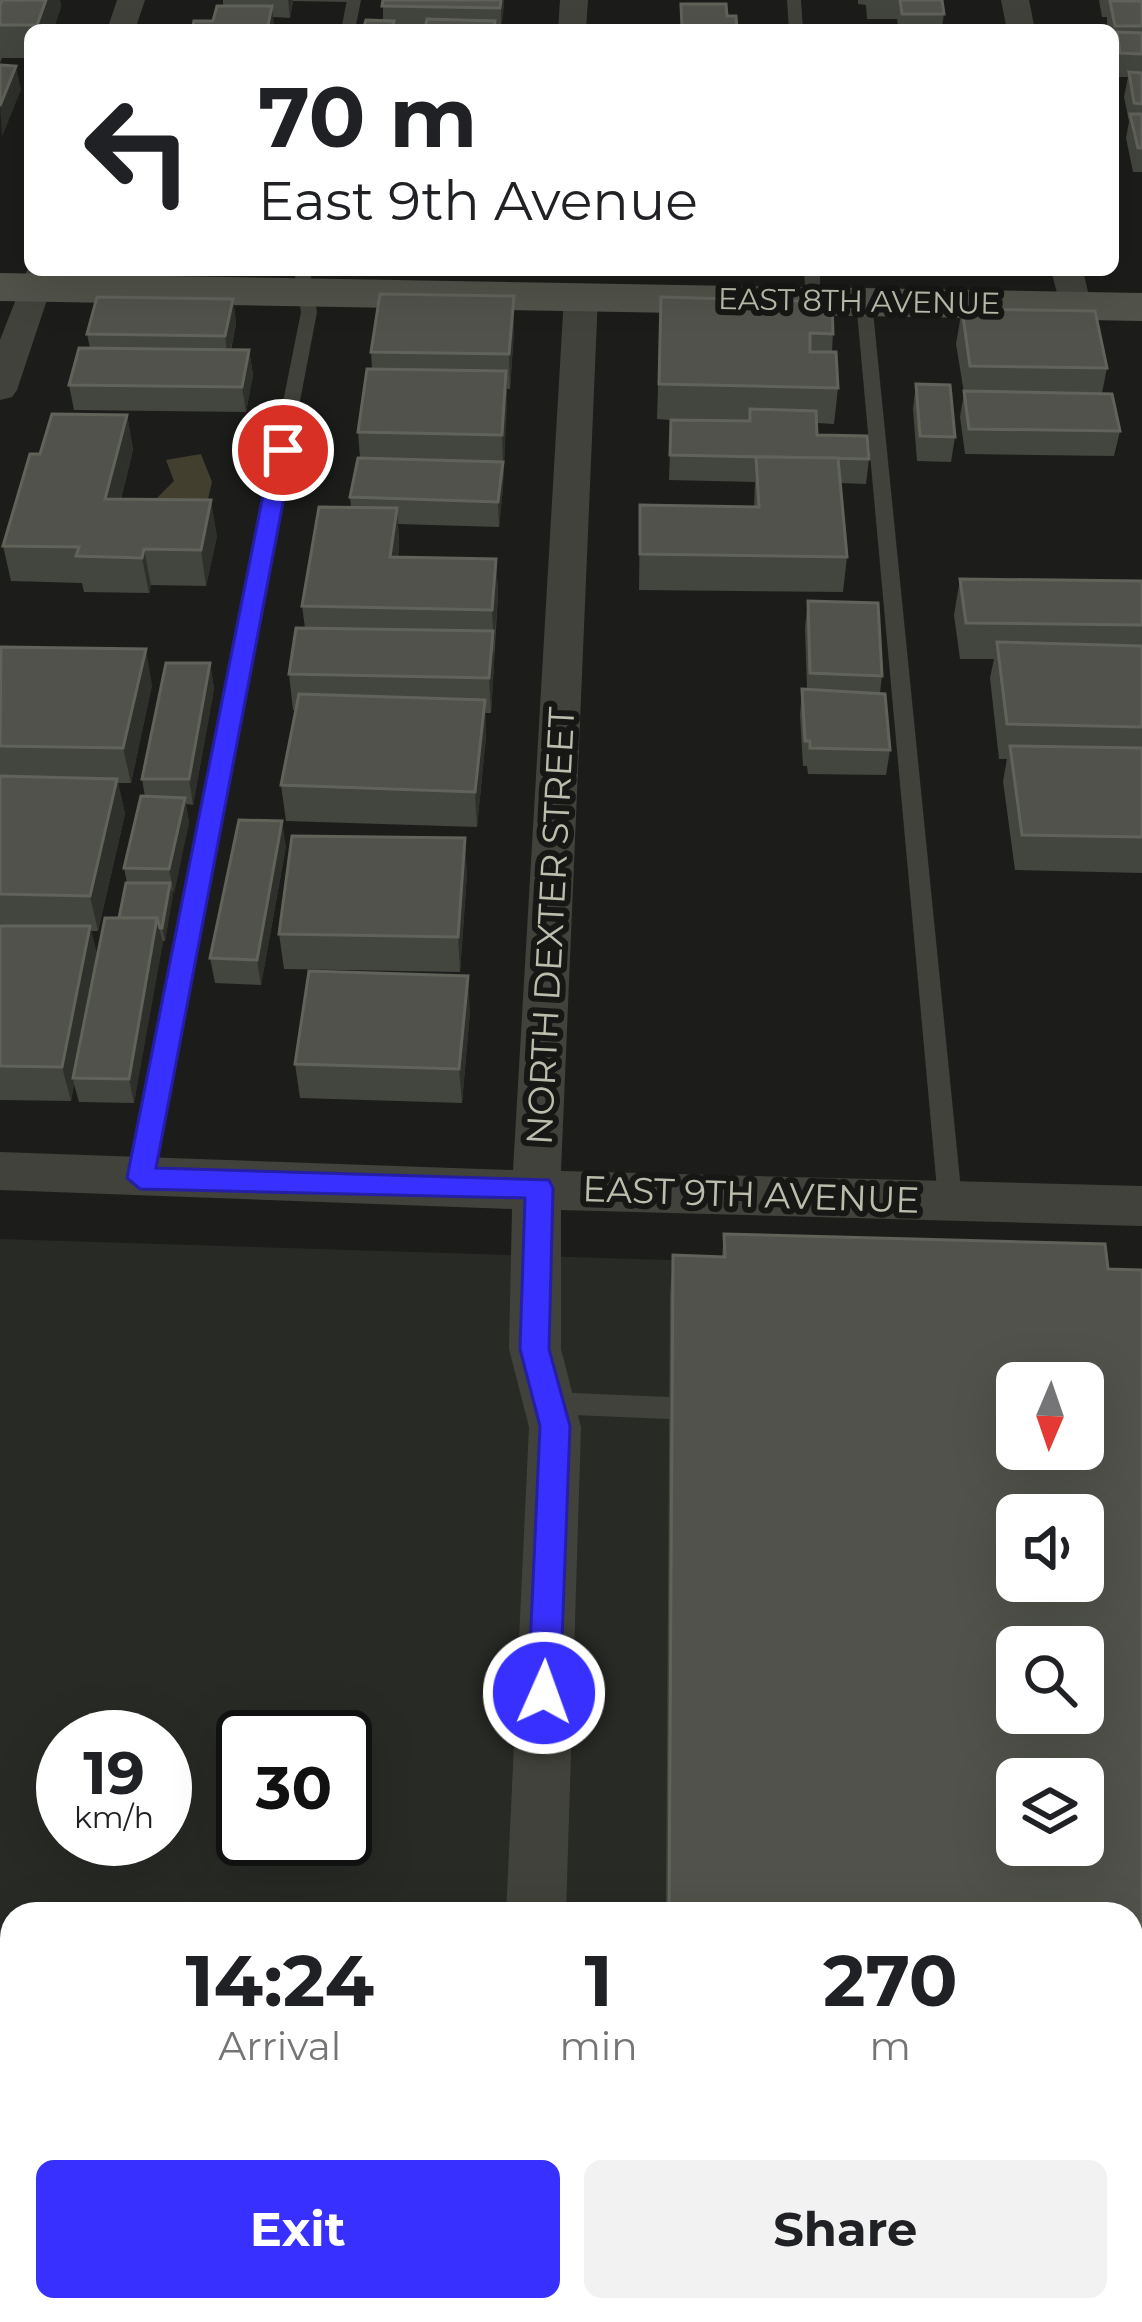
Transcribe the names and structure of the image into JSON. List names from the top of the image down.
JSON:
{
  "streets": {
    "street": ["EAST 8TH AVENUE", "NORTH DEXTER STREET", "EAST 9TH AVENUE"]
  },
  "crossings": [
    ["EAST 8TH AVENUE", "NORTH DEXTER STREET"],
    ["NORTH DEXTER STREET", "EAST 9TH AVENUE"]
  ],
  "north": "bottom",
  "page": {
    "turn": ["70 m", "East 9th Avenue"],
    "speed": "19 km/h",
    "limit": "30",
    "eta": [
      "14:24",
      "Arrival",
      "1",
      "min",
      "270",
      "m"
    ],
    "buttons": ["Exit", "Share"]
  }
}
